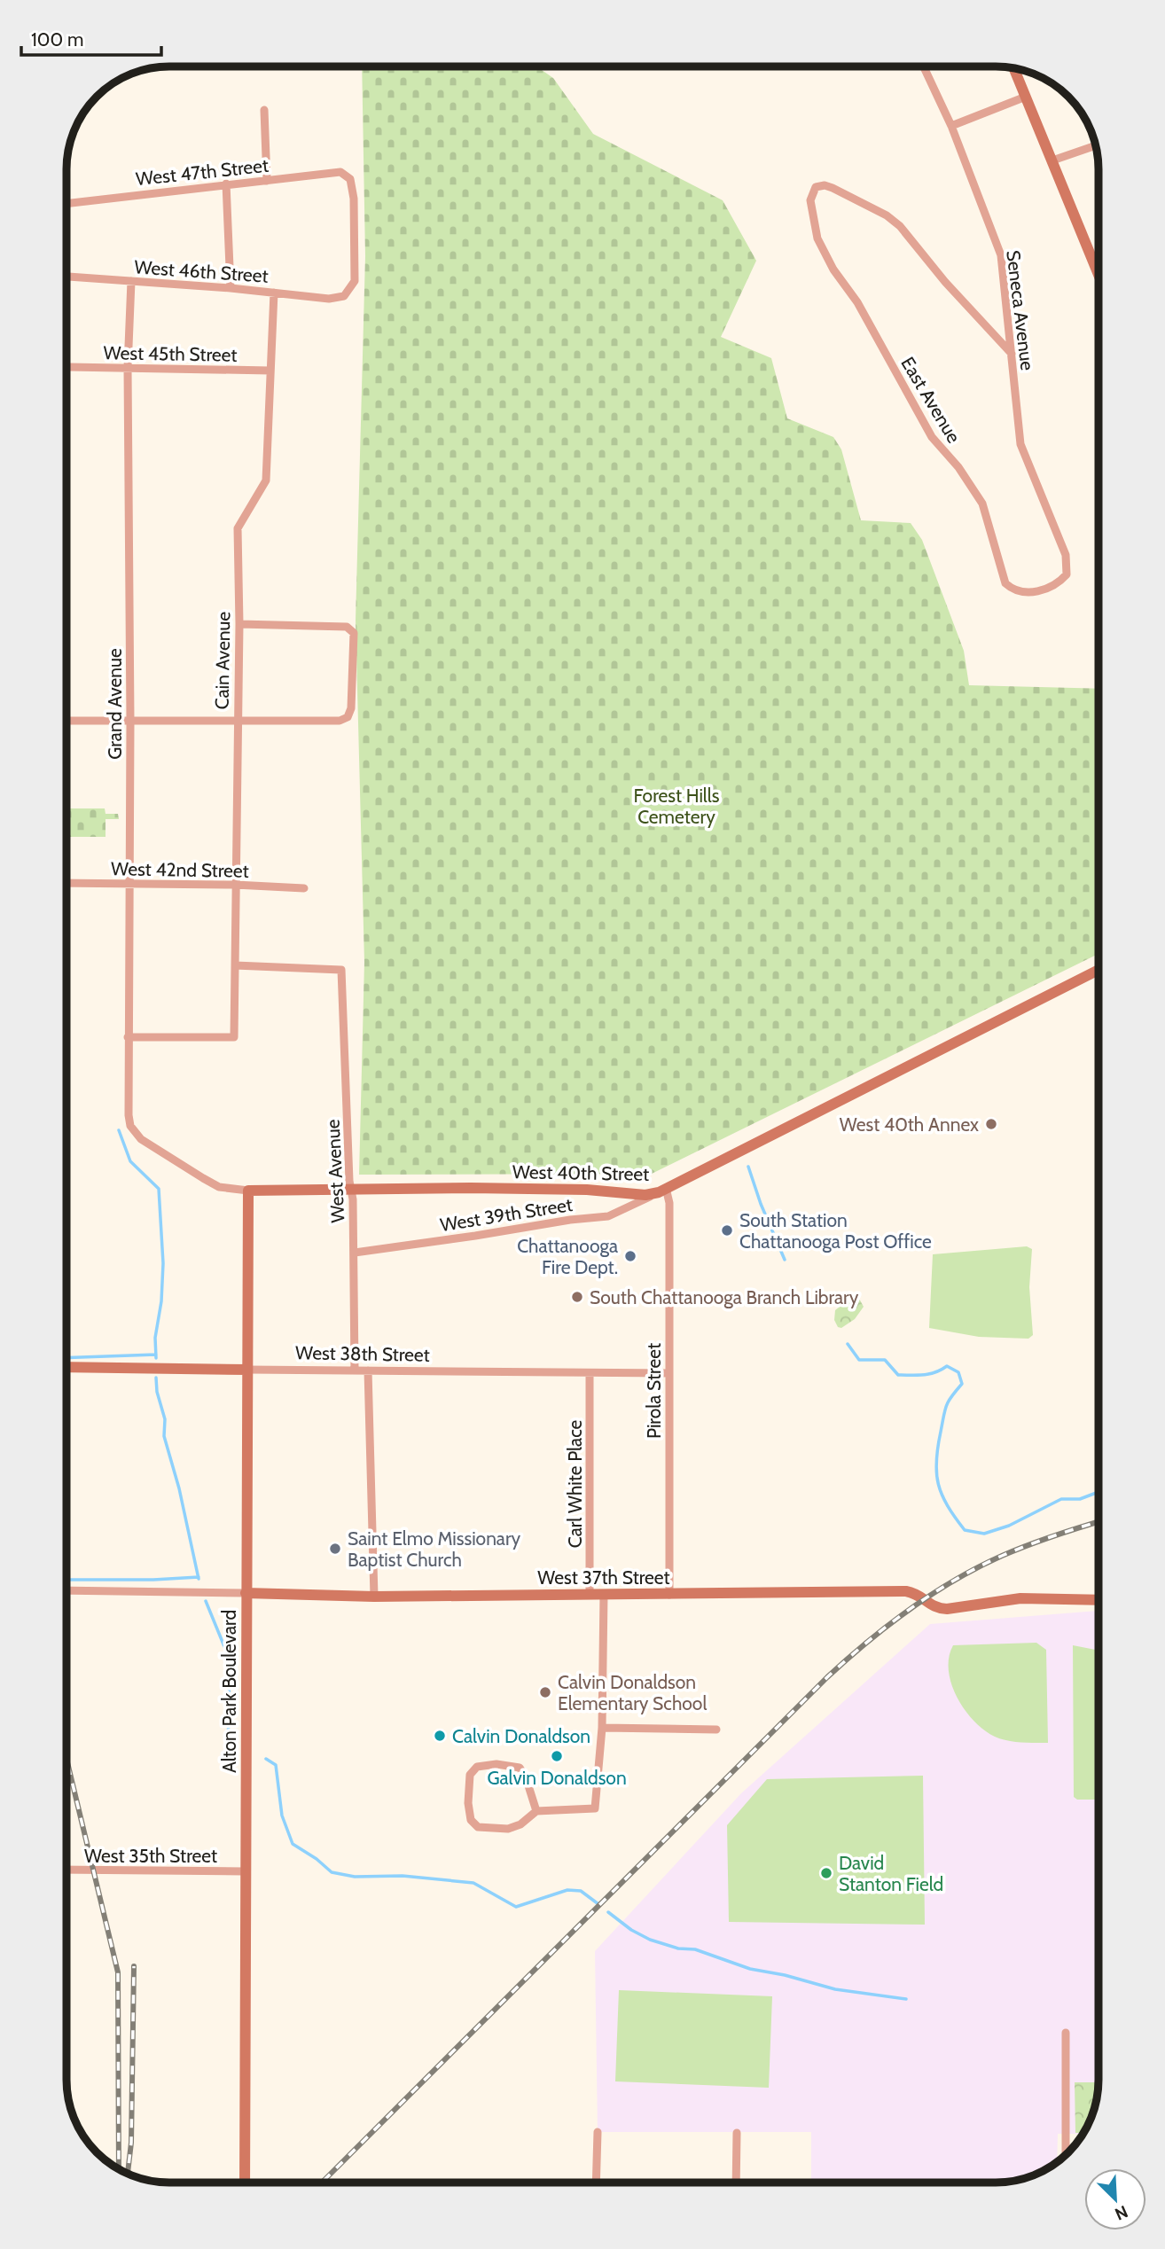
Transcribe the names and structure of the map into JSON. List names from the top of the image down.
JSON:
{
  "streets": {
    "main road": [
      "West 40th Street",
      "West 38th Street",
      "West 37th Street",
      "Alton Park Boulevard"
    ],
    "street": [
      "West 47th Street",
      "West 46th Street",
      "Seneca Avenue",
      "West 45th Street",
      "East Avenue",
      "Cain Avenue",
      "Grand Avenue",
      "West 42nd Street",
      "West Avenue",
      "West 39th Street",
      "Pirola Street",
      "Carl White Place",
      "West 35th Street"
    ]
  },
  "crossings": [
    ["West 47th Street", "West 46th Street"],
    ["West 46th Street", "Cain Avenue"],
    ["West 46th Street", "Grand Avenue"],
    ["Seneca Avenue", "East Avenue"],
    ["West 45th Street", "Cain Avenue"],
    ["West 45th Street", "Grand Avenue"],
    ["Cain Avenue", "Grand Avenue"],
    ["Cain Avenue", "West 42nd Street"],
    ["Cain Avenue", "West Avenue"],
    ["Grand Avenue", "West 42nd Street"],
    ["Grand Avenue", "West 40th Street"],
    ["West Avenue", "West 40th Street"],
    ["West Avenue", "West 39th Street"],
    ["West Avenue", "West 38th Street"],
    ["West 40th Street", "West 39th Street"],
    ["West 40th Street", "Pirola Street"],
    ["West 40th Street", "Alton Park Boulevard"],
    ["West 39th Street", "Pirola Street"],
    ["West 38th Street", "Pirola Street"],
    ["West 38th Street", "Carl White Place"],
    ["West 38th Street", "Alton Park Boulevard"],
    ["Pirola Street", "West 37th Street"],
    ["Carl White Place", "West 37th Street"],
    ["West 37th Street", "Alton Park Boulevard"],
    ["Alton Park Boulevard", "West 35th Street"]
  ],
  "parks": ["Forest Hills Cemetery"],
  "places": [
    "West 40th Annex",
    "South Station Chattanooga Post Office",
    "Chattanooga Fire Dept.",
    "South Chattanooga Branch Library",
    "Saint Elmo Missionary Baptist Church",
    "Calvin Donaldson Elementary School",
    "Calvin Donaldson",
    "Galvin Donaldson",
    "David Stanton Field"
  ],
  "scale_bar": "100 m",
  "north": "bottom right"
}
